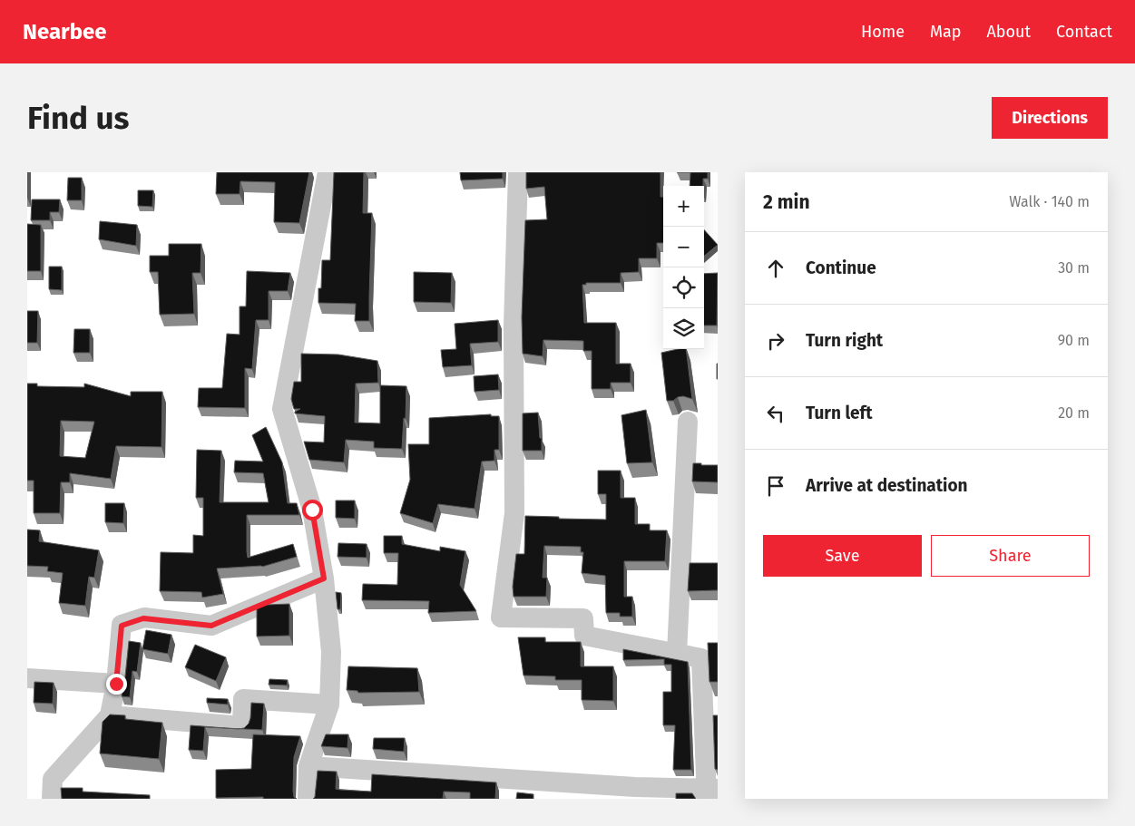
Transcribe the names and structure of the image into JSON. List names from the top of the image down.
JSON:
{
  "page": {
    "header": "Nearbee",
    "nav": [
      "Home",
      "Map",
      "About",
      "Contact"
    ],
    "buttons": [
      "Directions",
      ["Save", "Share"]
    ],
    "title": "Find us",
    "heading": ["2 min", "Walk · 140 m"],
    "map_buttons": ["+", "−"],
    "list": [
      ["Continue", "30 m"],
      ["Turn right", "90 m"],
      ["Turn left", "20 m"],
      "Arrive at destination"
    ]
  }
}
